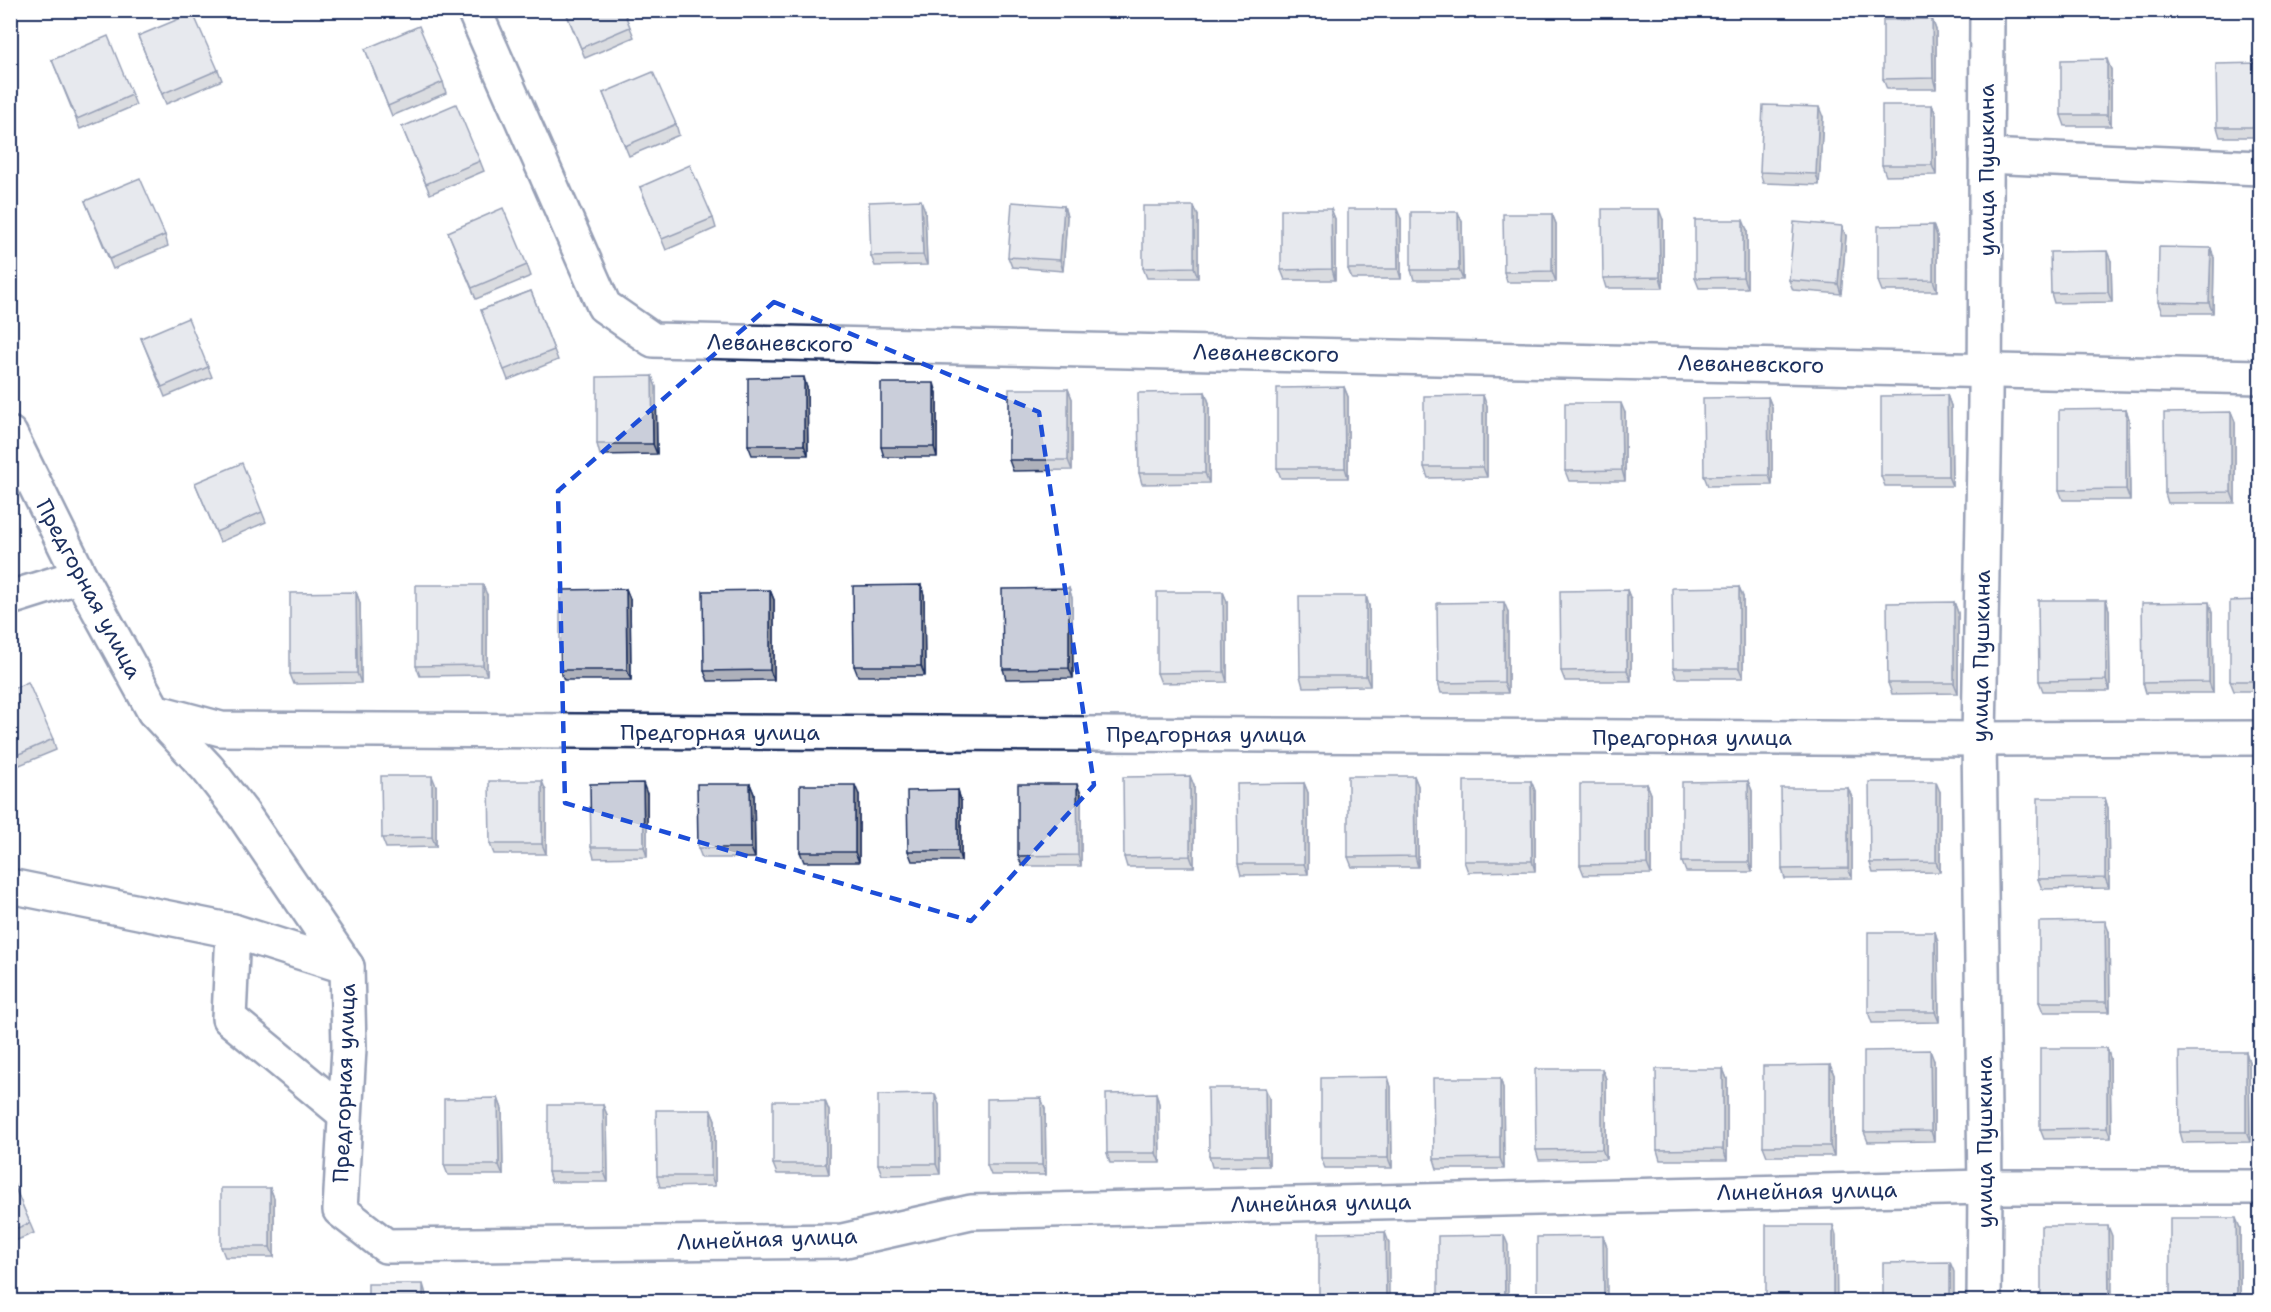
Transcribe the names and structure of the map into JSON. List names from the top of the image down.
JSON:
{
  "streets": {
    "street": [
      "улица Пушкина",
      "Леваневского",
      "Предгорная улица",
      "Линейная улица"
    ]
  },
  "crossings": [
    ["улица Пушкина", "Леваневского"],
    ["улица Пушкина", "Предгорная улица"],
    ["улица Пушкина", "Линейная улица"],
    ["Предгорная улица", "Линейная улица"]
  ]
}
